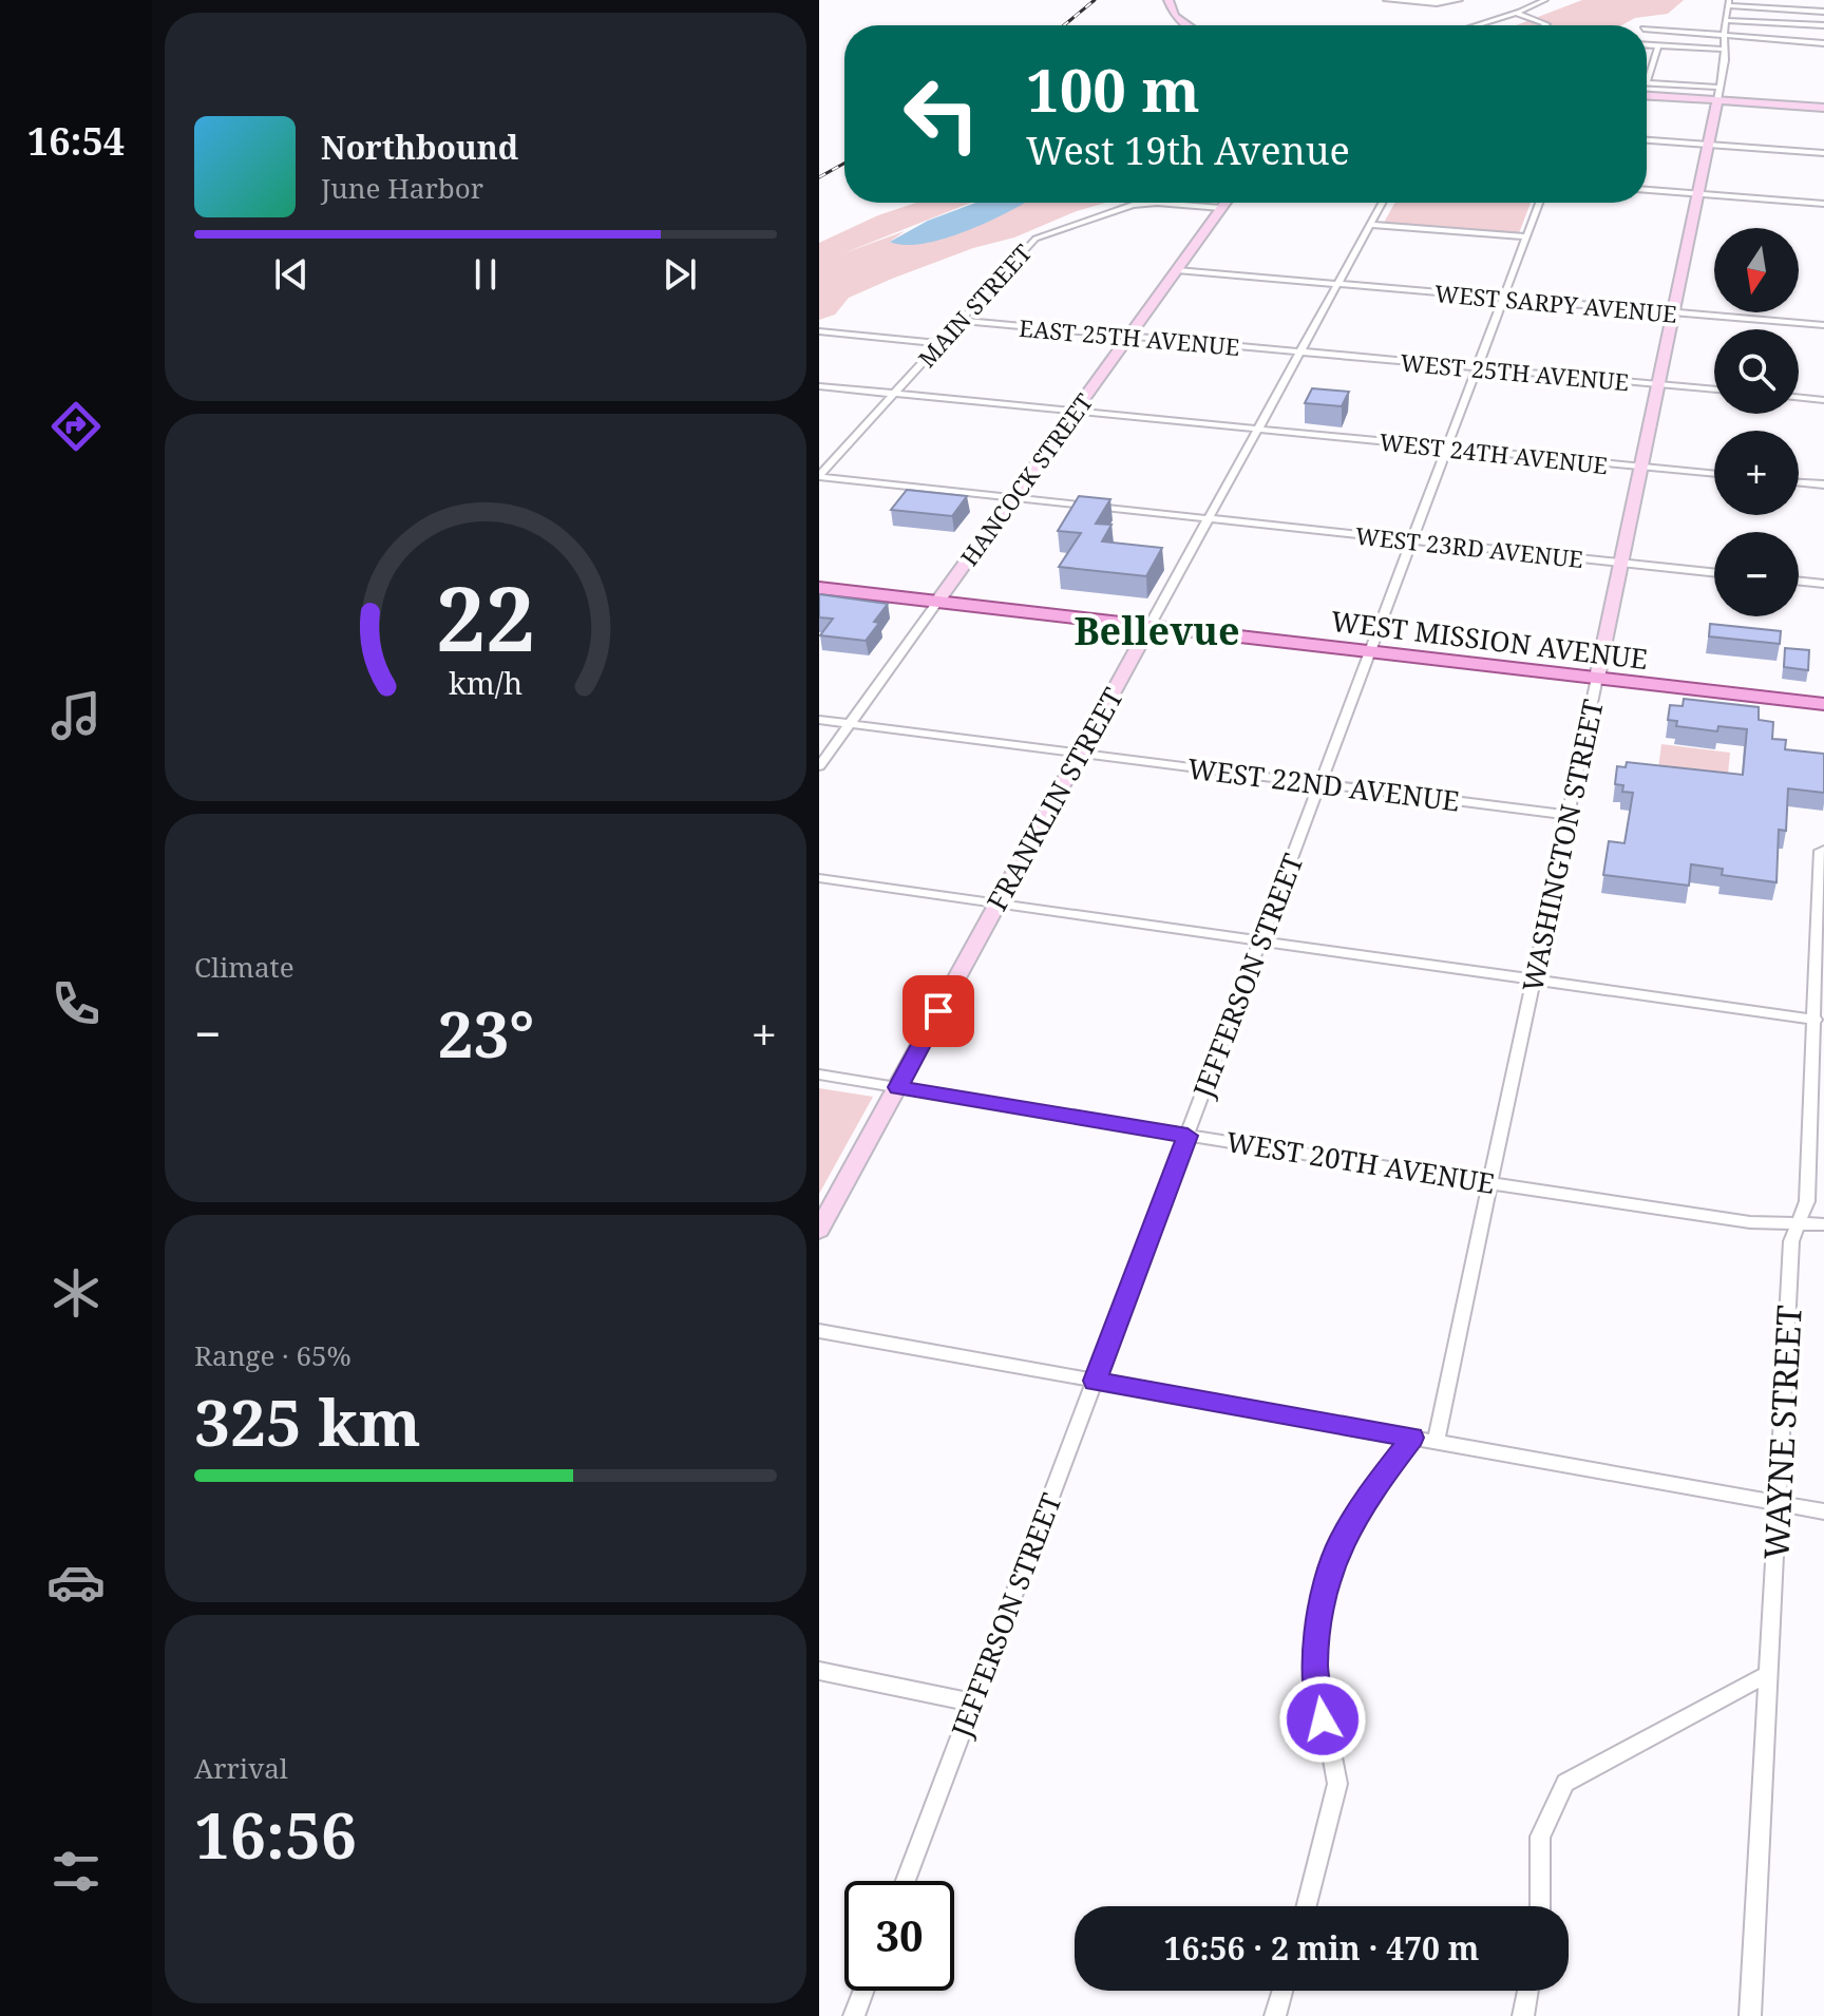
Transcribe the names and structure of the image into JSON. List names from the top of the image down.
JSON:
{
  "streets": {
    "main road": ["WEST MISSION AVENUE"],
    "street": [
      "WEST SARPY AVENUE",
      "MAIN STREET",
      "EAST 25TH AVENUE",
      "WEST 25TH AVENUE",
      "WEST 24TH AVENUE",
      "HANCOCK STREET",
      "WEST 23RD AVENUE",
      "WEST 22ND AVENUE",
      "FRANKLIN STREET",
      "WASHINGTON STREET",
      "JEFFERSON STREET",
      "WEST 20TH AVENUE",
      "WAYNE STREET"
    ]
  },
  "crossings": [
    ["WEST SARPY AVENUE", "HANCOCK STREET"],
    ["WEST SARPY AVENUE", "FRANKLIN STREET"],
    ["WEST SARPY AVENUE", "WASHINGTON STREET"],
    ["WEST SARPY AVENUE", "JEFFERSON STREET"],
    ["MAIN STREET", "EAST 25TH AVENUE"],
    ["MAIN STREET", "WEST 24TH AVENUE"],
    ["MAIN STREET", "HANCOCK STREET"],
    ["MAIN STREET", "WEST 23RD AVENUE"],
    ["EAST 25TH AVENUE", "WEST 25TH AVENUE"],
    ["EAST 25TH AVENUE", "HANCOCK STREET"],
    ["EAST 25TH AVENUE", "FRANKLIN STREET"],
    ["WEST 25TH AVENUE", "FRANKLIN STREET"],
    ["WEST 25TH AVENUE", "WASHINGTON STREET"],
    ["WEST 25TH AVENUE", "JEFFERSON STREET"],
    ["WEST 24TH AVENUE", "HANCOCK STREET"],
    ["WEST 24TH AVENUE", "FRANKLIN STREET"],
    ["WEST 24TH AVENUE", "WASHINGTON STREET"],
    ["WEST 24TH AVENUE", "JEFFERSON STREET"],
    ["HANCOCK STREET", "WEST 23RD AVENUE"],
    ["HANCOCK STREET", "WEST MISSION AVENUE"],
    ["HANCOCK STREET", "WEST 22ND AVENUE"],
    ["WEST 23RD AVENUE", "FRANKLIN STREET"],
    ["WEST 23RD AVENUE", "WASHINGTON STREET"],
    ["WEST 23RD AVENUE", "JEFFERSON STREET"],
    ["WEST MISSION AVENUE", "FRANKLIN STREET"],
    ["WEST MISSION AVENUE", "WASHINGTON STREET"],
    ["WEST MISSION AVENUE", "JEFFERSON STREET"],
    ["WEST 22ND AVENUE", "FRANKLIN STREET"],
    ["WEST 22ND AVENUE", "WASHINGTON STREET"],
    ["WEST 22ND AVENUE", "JEFFERSON STREET"],
    ["FRANKLIN STREET", "WEST 20TH AVENUE"],
    ["WASHINGTON STREET", "WEST 20TH AVENUE"],
    ["JEFFERSON STREET", "WEST 20TH AVENUE"],
    ["WEST 20TH AVENUE", "WAYNE STREET"]
  ],
  "districts": ["Bellevue"],
  "north": "bottom",
  "page": {
    "tabs": "16:54",
    "turn": ["100 m", "West 19th Avenue"],
    "song": ["Northbound", "June Harbor"],
    "map_buttons": ["+", "−"],
    "tile": [
      "Climate",
      ["Range · 65%", "325 km"],
      ["Arrival", "16:56"]
    ],
    "heat": ["−", "23°", "+"],
    "limit": "30",
    "trip": "16:56 · 2 min · 470 m",
    "gauge": ["22", "km/h"]
  }
}
